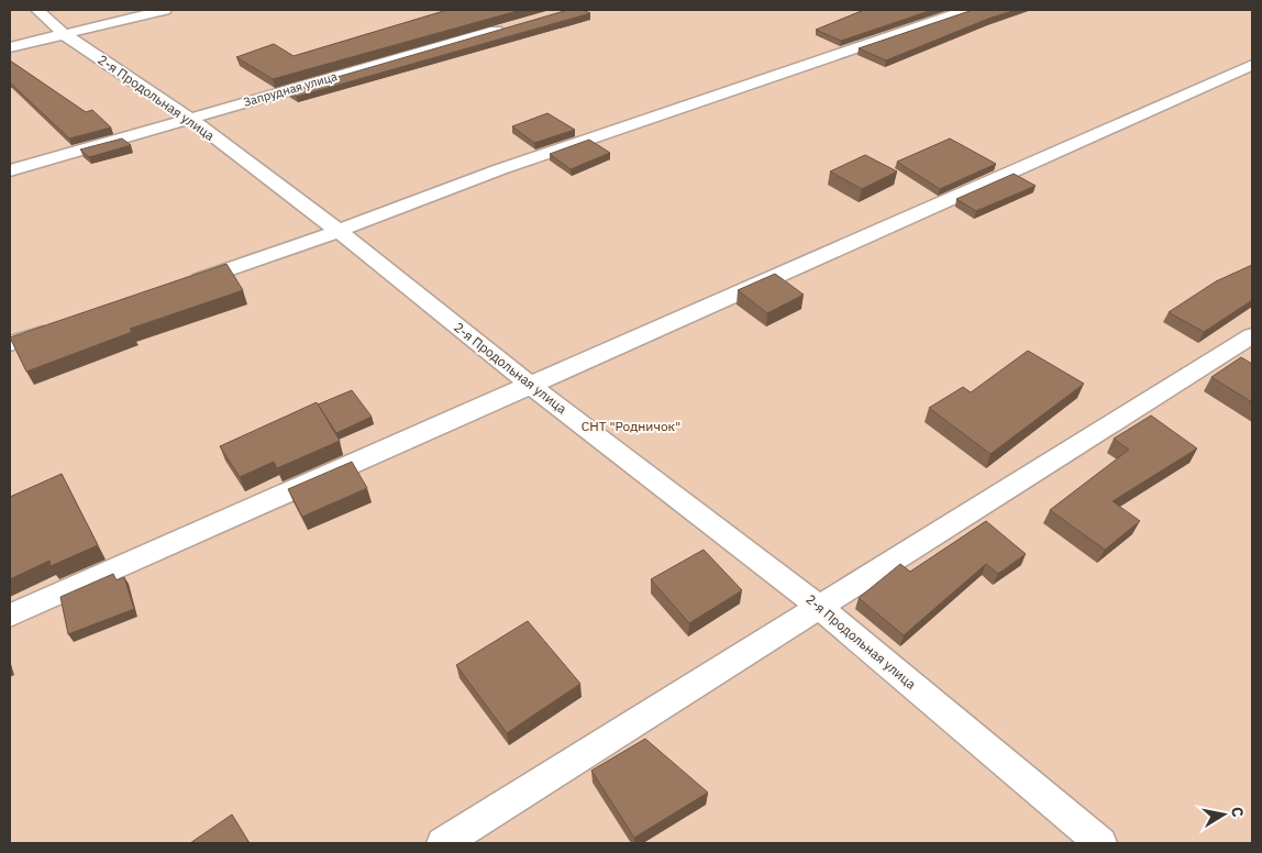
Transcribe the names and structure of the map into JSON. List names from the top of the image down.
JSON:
{
  "streets": {
    "lane": ["Запрудная улица", "2-я Продольная улица"]
  },
  "crossings": [
    ["Запрудная улица", "2-я Продольная улица"]
  ],
  "parks": ["СНТ \"Родничок\""],
  "north": "right"
}
